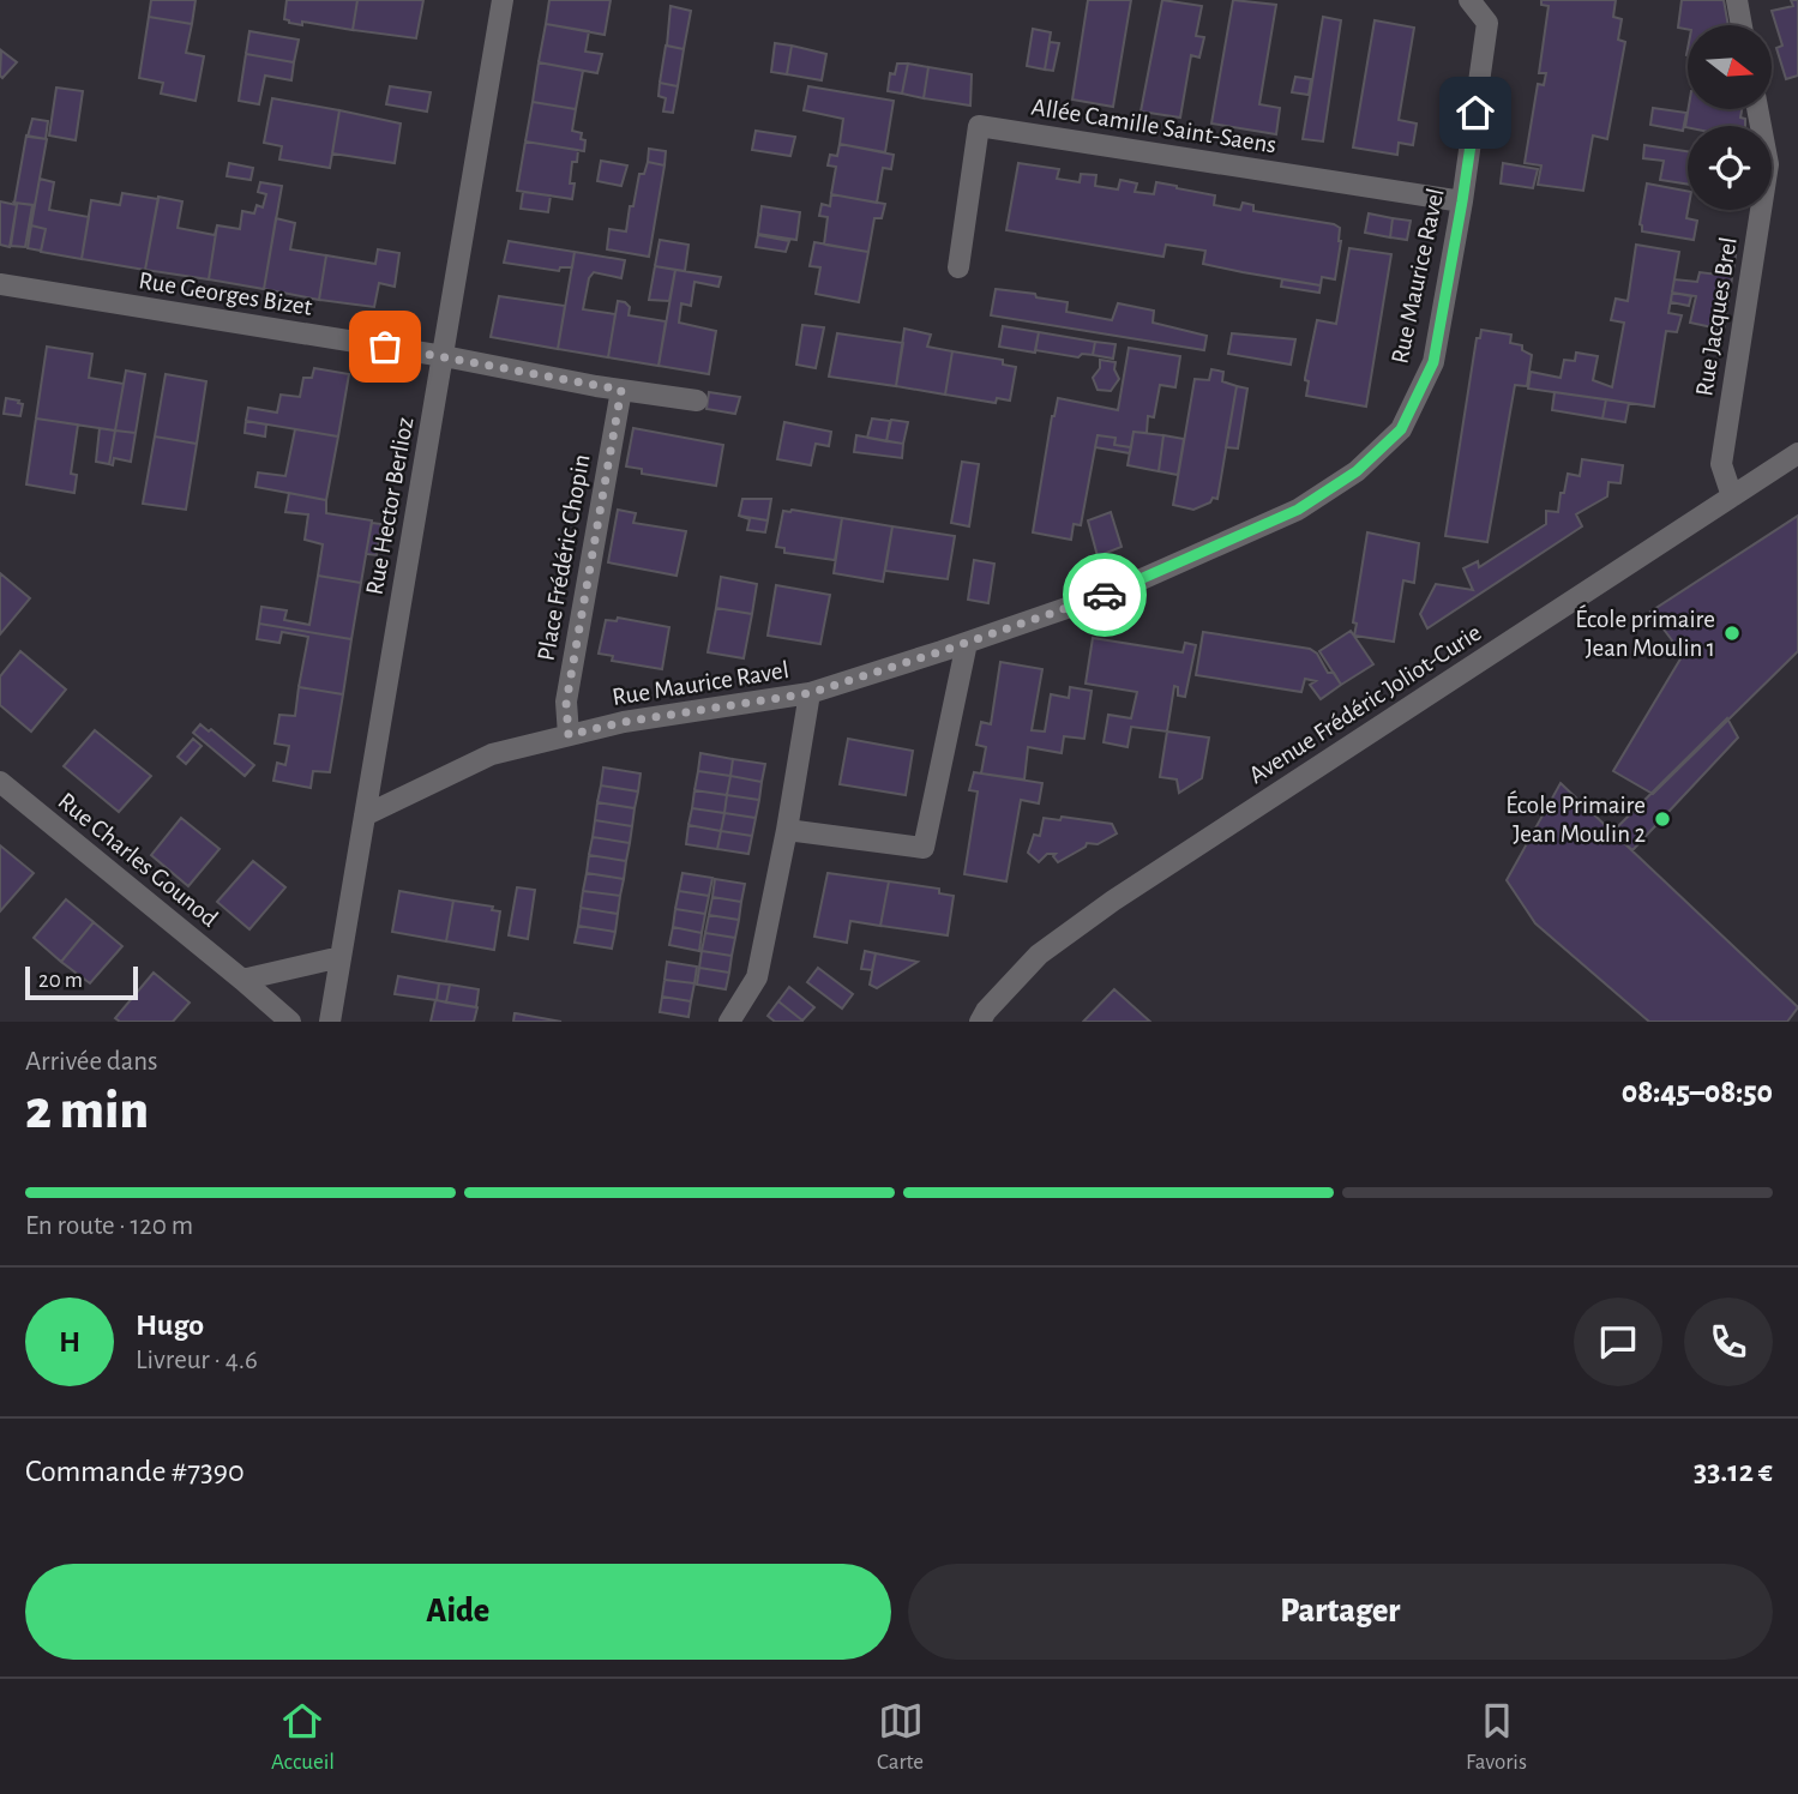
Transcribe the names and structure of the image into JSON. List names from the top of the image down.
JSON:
{
  "streets": {
    "street": [
      "Allée Camille Saint-Saens",
      "Rue Maurice Ravel",
      "Rue Georges Bizet",
      "Rue Jacques Brel",
      "Rue Hector Berlioz",
      "Place Frédéric Chopin",
      "Avenue Frédéric Joliot-Curie",
      "Rue Charles Gounod"
    ]
  },
  "crossings": [
    ["Allée Camille Saint-Saens", "Rue Maurice Ravel"],
    ["Rue Maurice Ravel", "Rue Hector Berlioz"],
    ["Rue Maurice Ravel", "Place Frédéric Chopin"],
    ["Rue Georges Bizet", "Rue Hector Berlioz"],
    ["Rue Jacques Brel", "Avenue Frédéric Joliot-Curie"]
  ],
  "places": ["École primaire Jean Moulin 1", "École Primaire Jean Moulin 2"],
  "scale_bar": "20 m",
  "north": "right",
  "page": {
    "scale": "20 m",
    "heading": ["2 min", "Arrivée dans", "08:45–08:50"],
    "panel": [
      "Hugo",
      "Livreur · 4.6",
      "Commande #7390",
      "33.12 €"
    ],
    "bar": "En route · 120 m",
    "round": "H",
    "buttons": ["Aide", "Partager"],
    "tabs": ["Accueil", "Carte", "Favoris"]
  }
}
